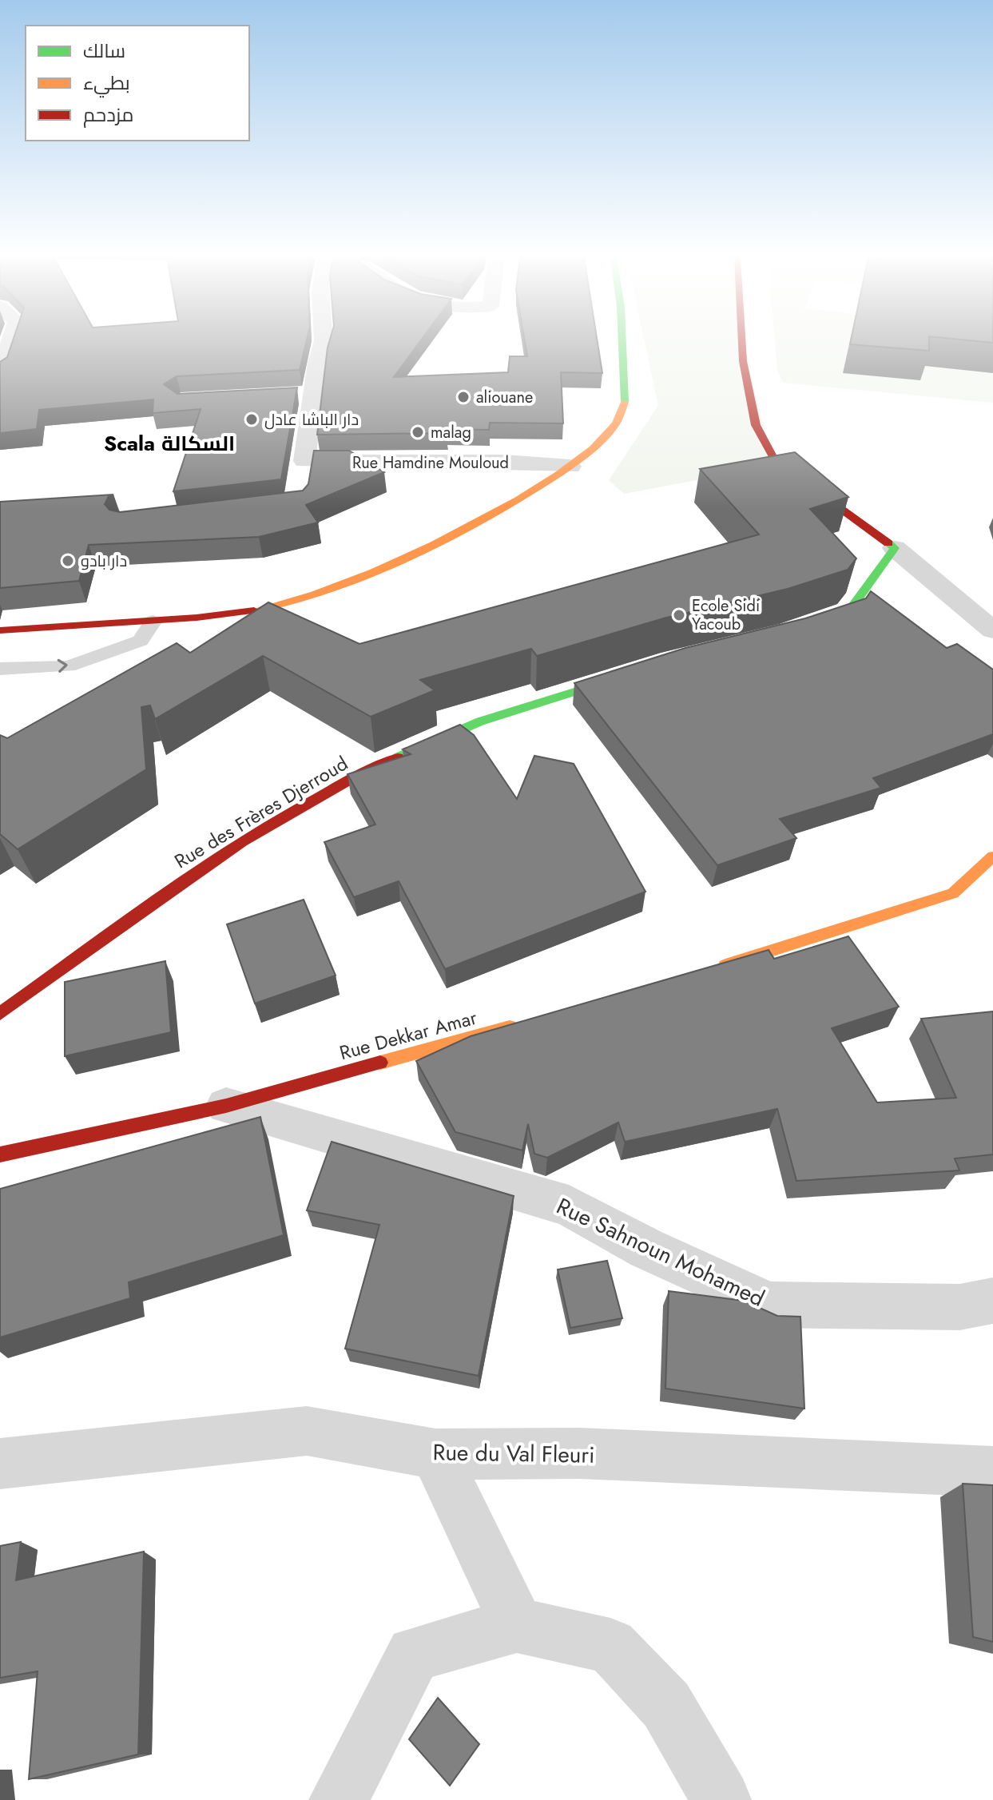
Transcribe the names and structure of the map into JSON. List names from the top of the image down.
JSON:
{
  "streets": {
    "street": [
      "Rue Hamdine Mouloud",
      "Rue des Frères Djerroud",
      "Rue Dekkar Amar",
      "Rue Sahnoun Mohamed",
      "Rue du Val Fleuri"
    ]
  },
  "crossings": [
    ["Rue Dekkar Amar", "Rue Sahnoun Mohamed"]
  ],
  "districts": ["Scala السكالة"],
  "places": [
    "aliouane",
    "دار الباشا عادل",
    "malag",
    "دار بادو",
    "Ecole Sidi Yacoub"
  ],
  "legend": ["سالك", "بطيء", "مزدحم"]
}
